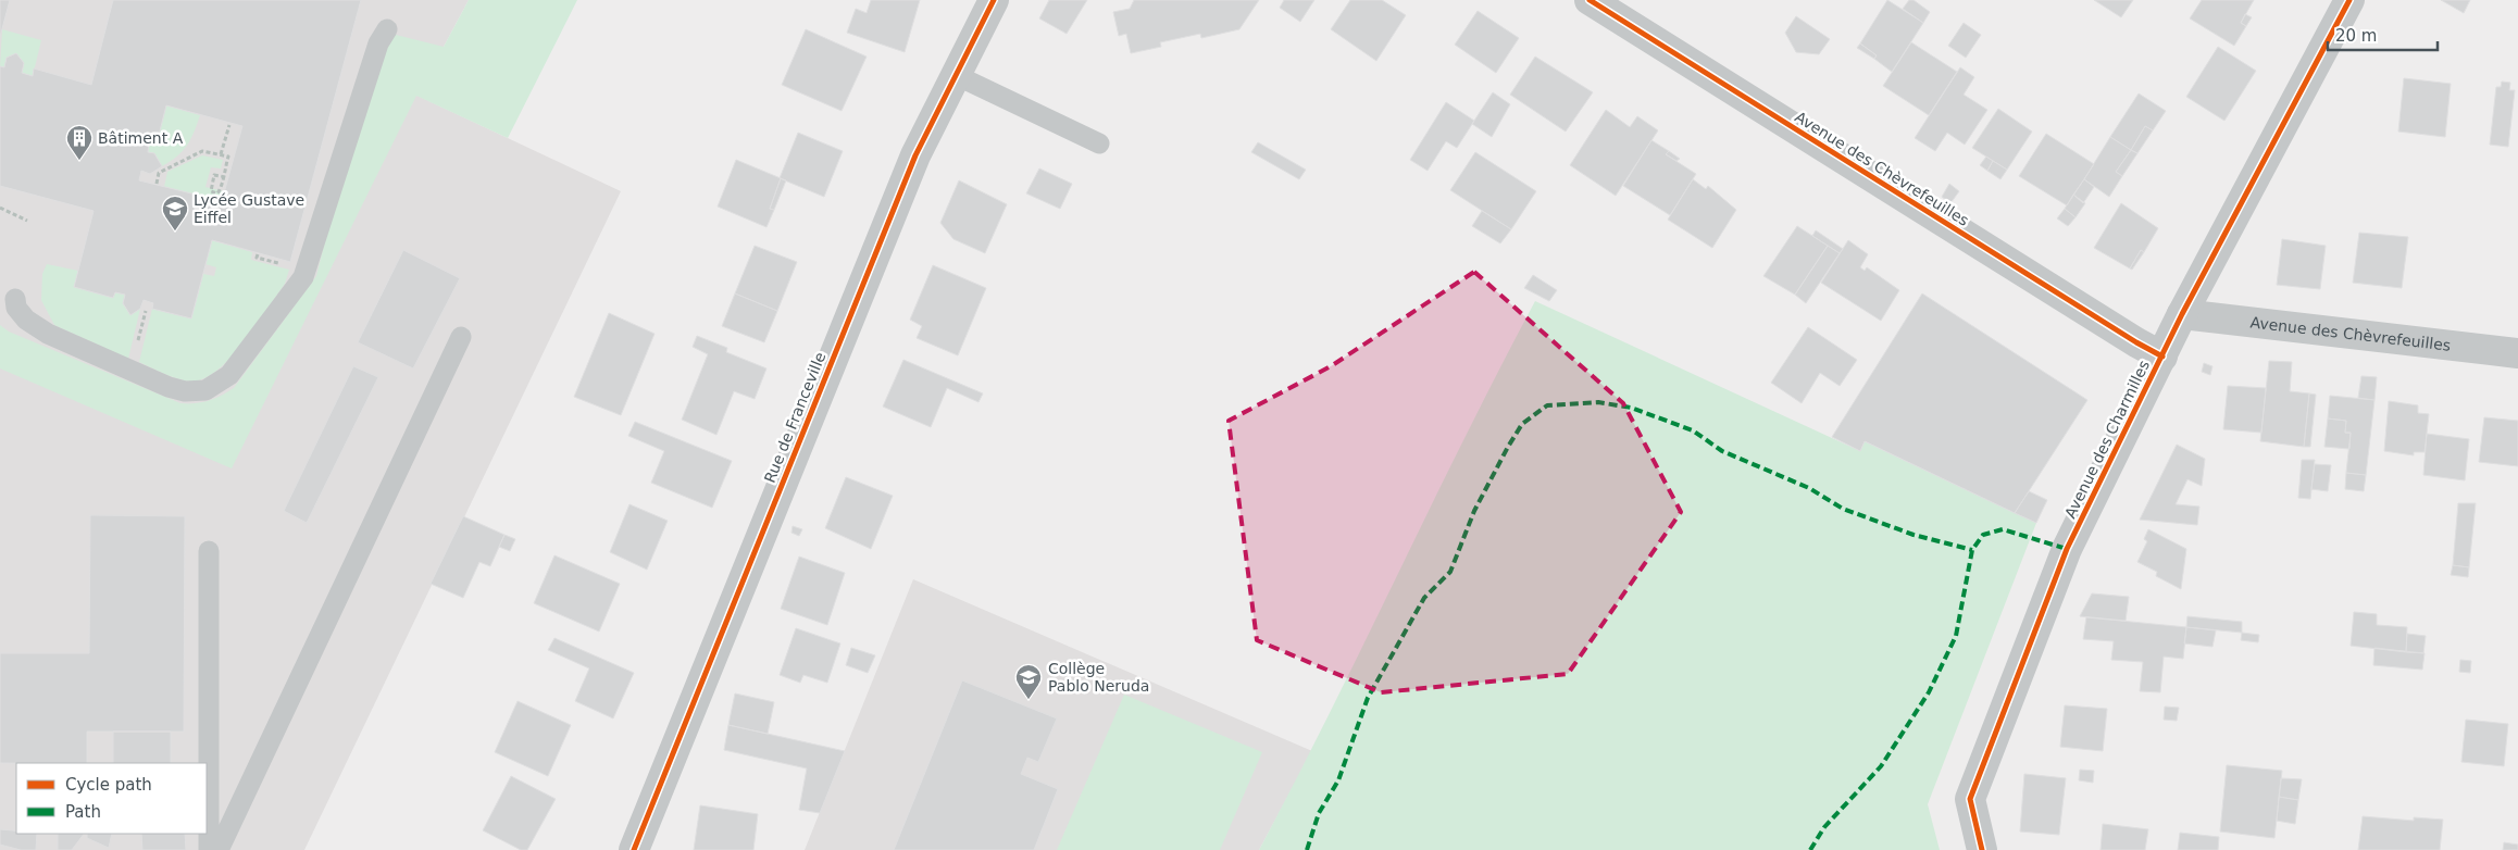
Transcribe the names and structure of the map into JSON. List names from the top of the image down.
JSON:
{
  "streets": {
    "street": ["Avenue des Chèvrefeuilles", "Rue de Franceville", "Avenue des Charmilles"]
  },
  "crossings": [
    ["Avenue des Chèvrefeuilles", "Avenue des Charmilles"]
  ],
  "places": {
    "building": ["Bâtiment A"],
    "school or university": ["Lycée Gustave Eiffel", "Collège Pablo Neruda"]
  },
  "legend": ["Cycle path", "Path"],
  "scale_bar": "20 m"
}
